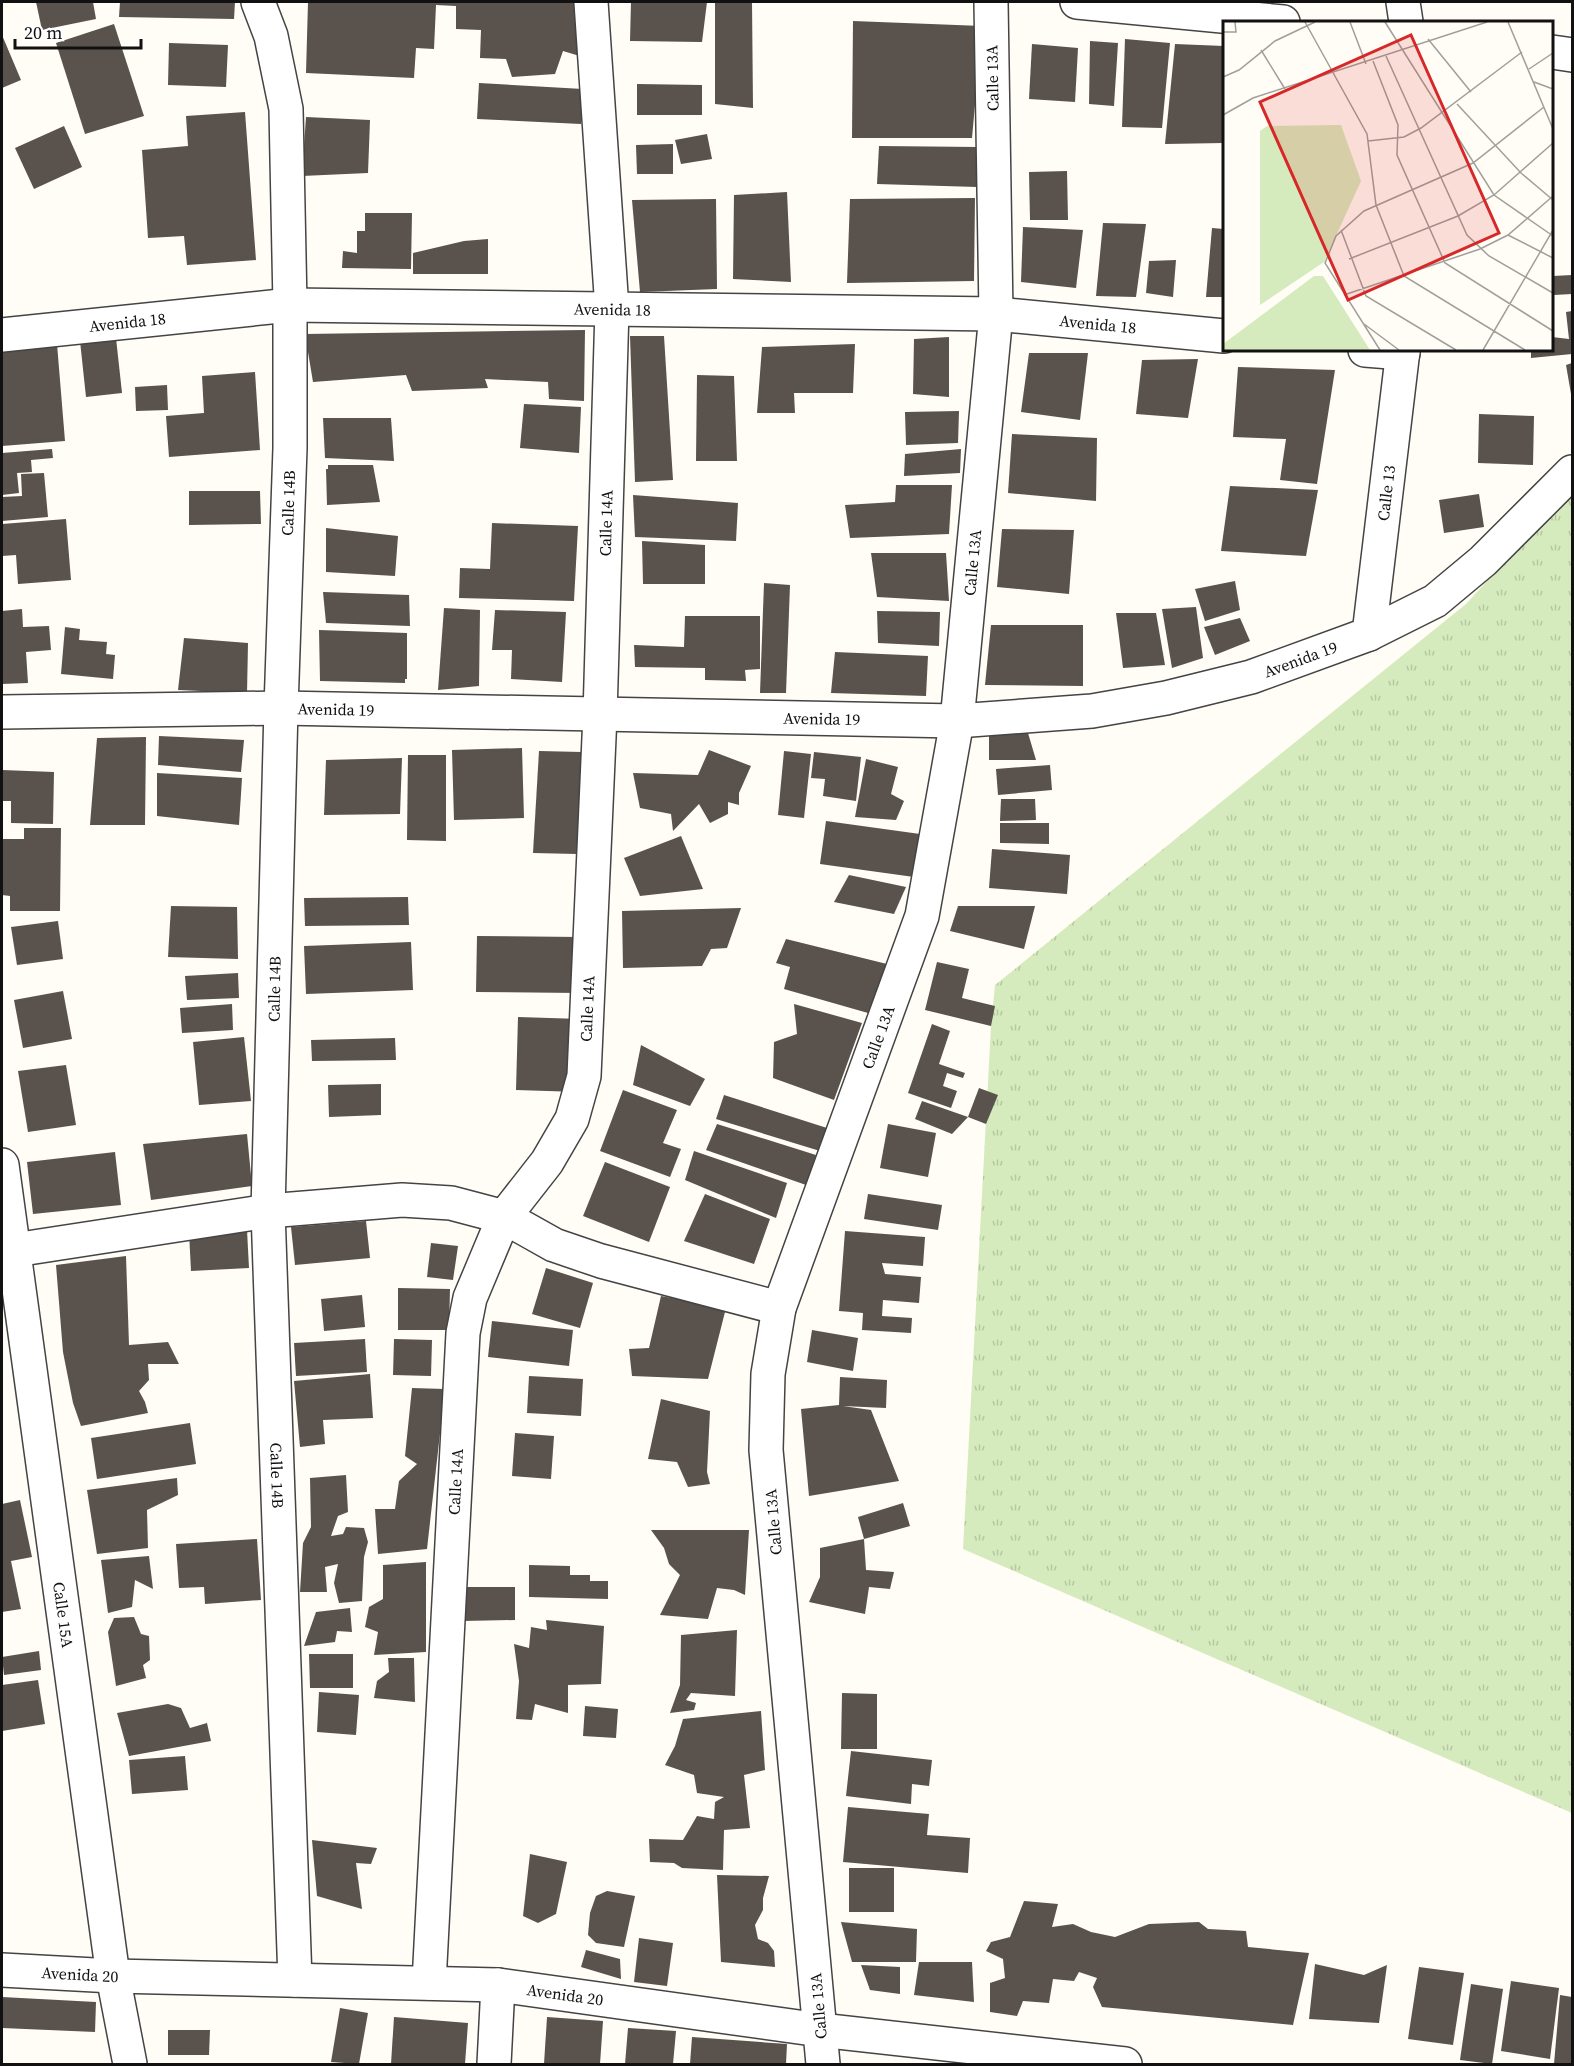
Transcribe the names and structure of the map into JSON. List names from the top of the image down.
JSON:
{
  "streets": {
    "street": [
      "Calle 13A",
      "Avenida 18",
      "Calle 13",
      "Calle 14B",
      "Calle 14A",
      "Avenida 19",
      "Calle 15A",
      "Avenida 20"
    ]
  },
  "crossings": [
    ["Calle 13A", "Avenida 18"],
    ["Calle 13A", "Avenida 19"],
    ["Calle 13A", "Avenida 20"],
    ["Avenida 18", "Calle 14B"],
    ["Avenida 18", "Calle 14A"],
    ["Calle 13", "Avenida 19"],
    ["Calle 14B", "Avenida 19"],
    ["Calle 14B", "Avenida 20"],
    ["Calle 14A", "Avenida 19"],
    ["Calle 14A", "Avenida 20"],
    ["Calle 15A", "Avenida 20"]
  ],
  "scale_bar": "20 m"
}
